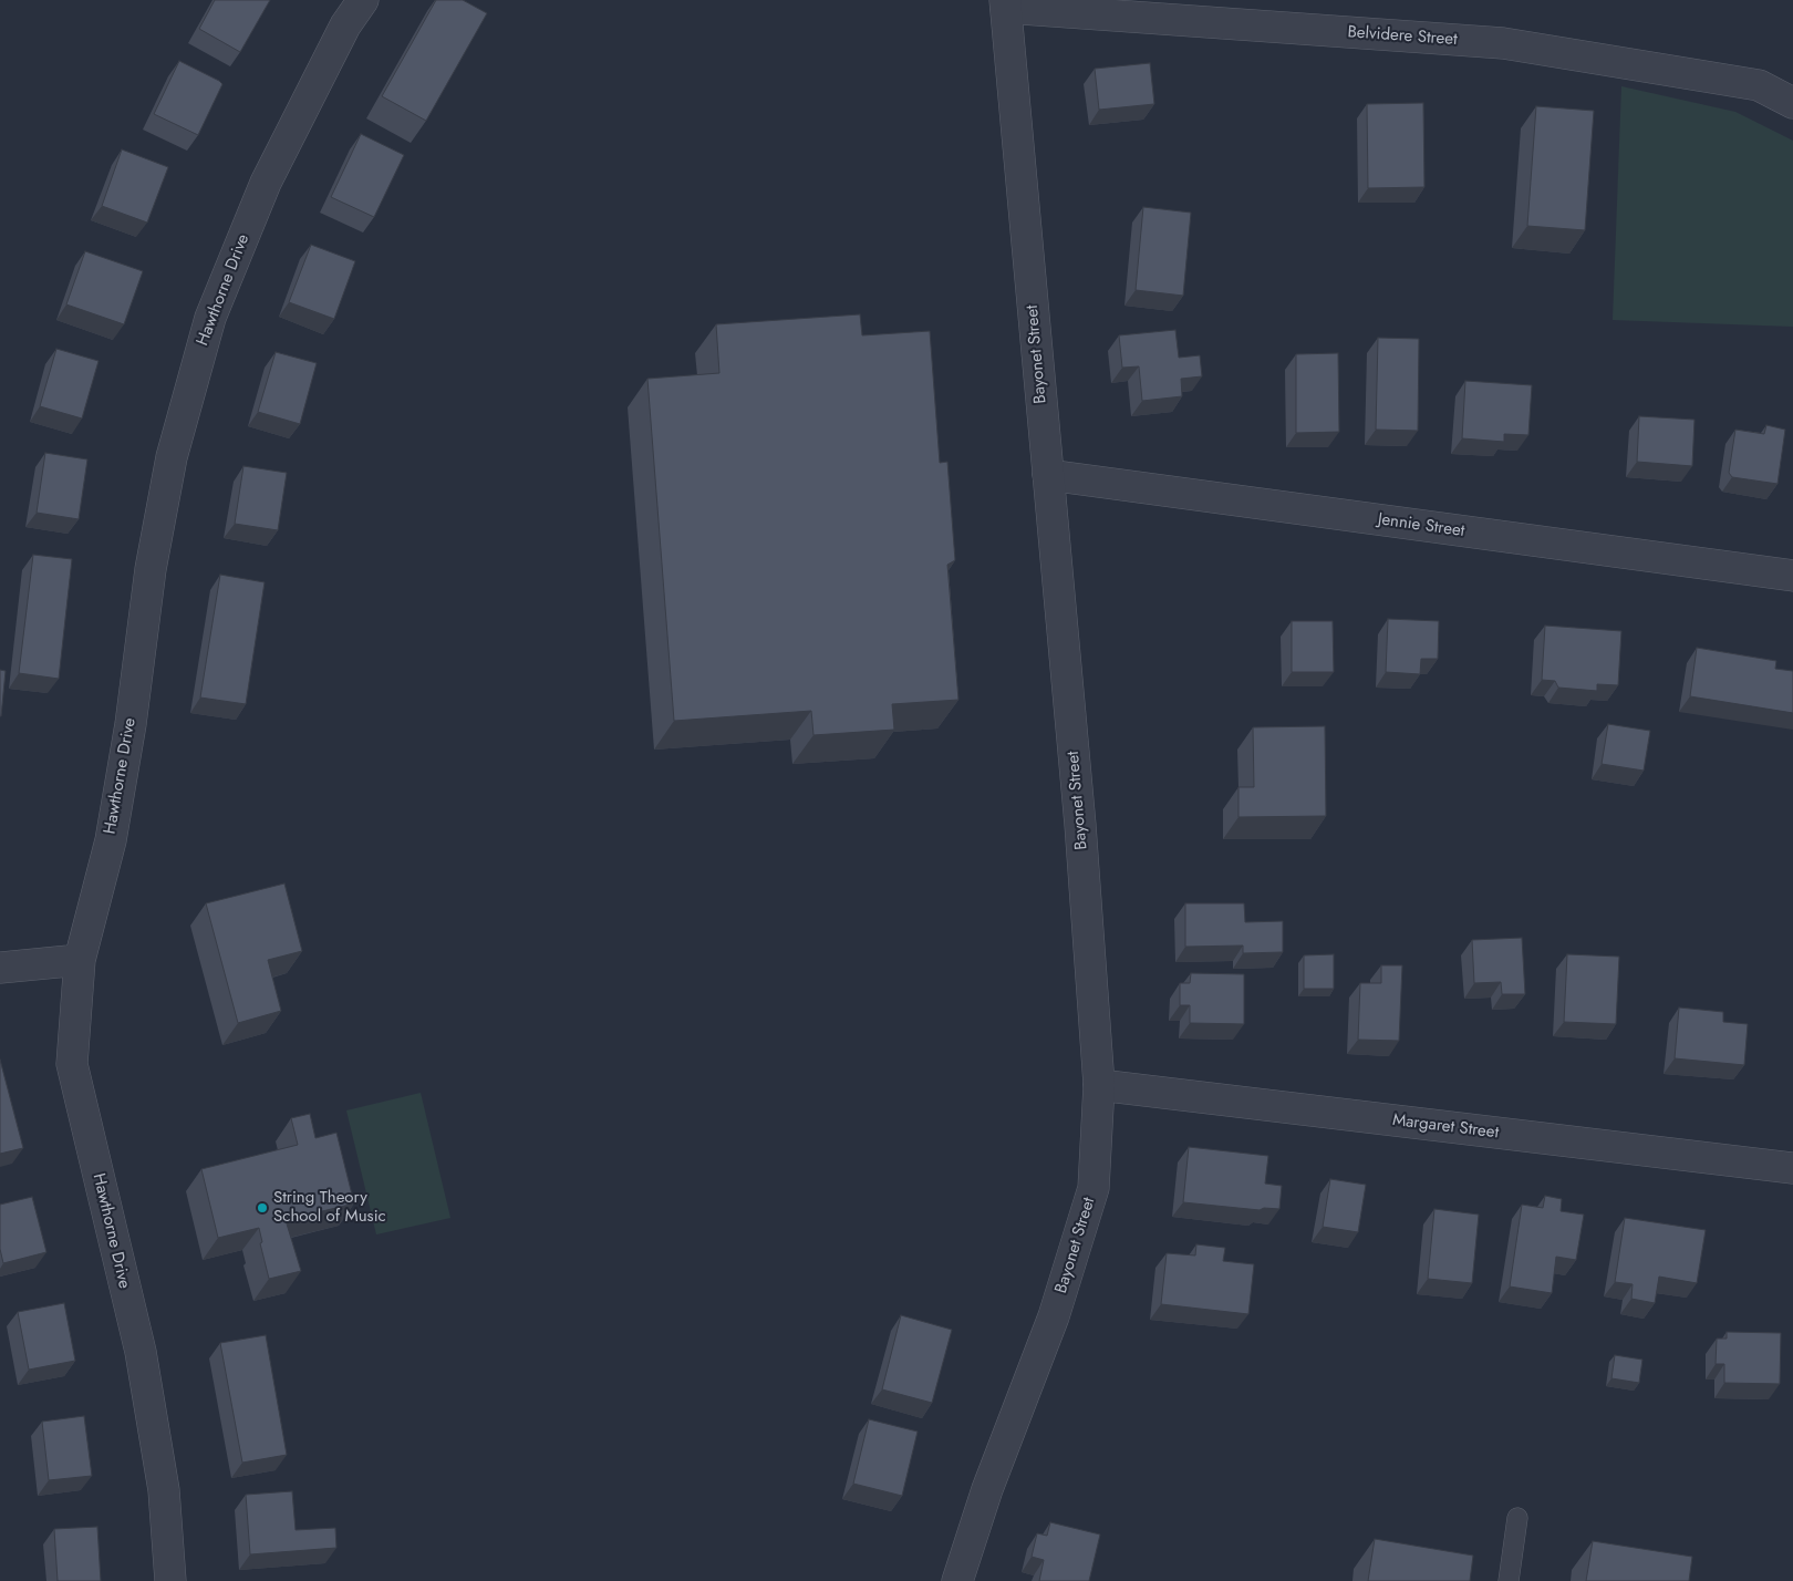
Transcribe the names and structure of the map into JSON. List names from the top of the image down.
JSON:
{
  "streets": {
    "street": [
      "Belvidere Street",
      "Hawthorne Drive",
      "Bayonet Street",
      "Jennie Street",
      "Margaret Street"
    ]
  },
  "crossings": [
    ["Belvidere Street", "Bayonet Street"],
    ["Bayonet Street", "Jennie Street"],
    ["Bayonet Street", "Margaret Street"]
  ],
  "places": ["String Theory School of Music"]
}
